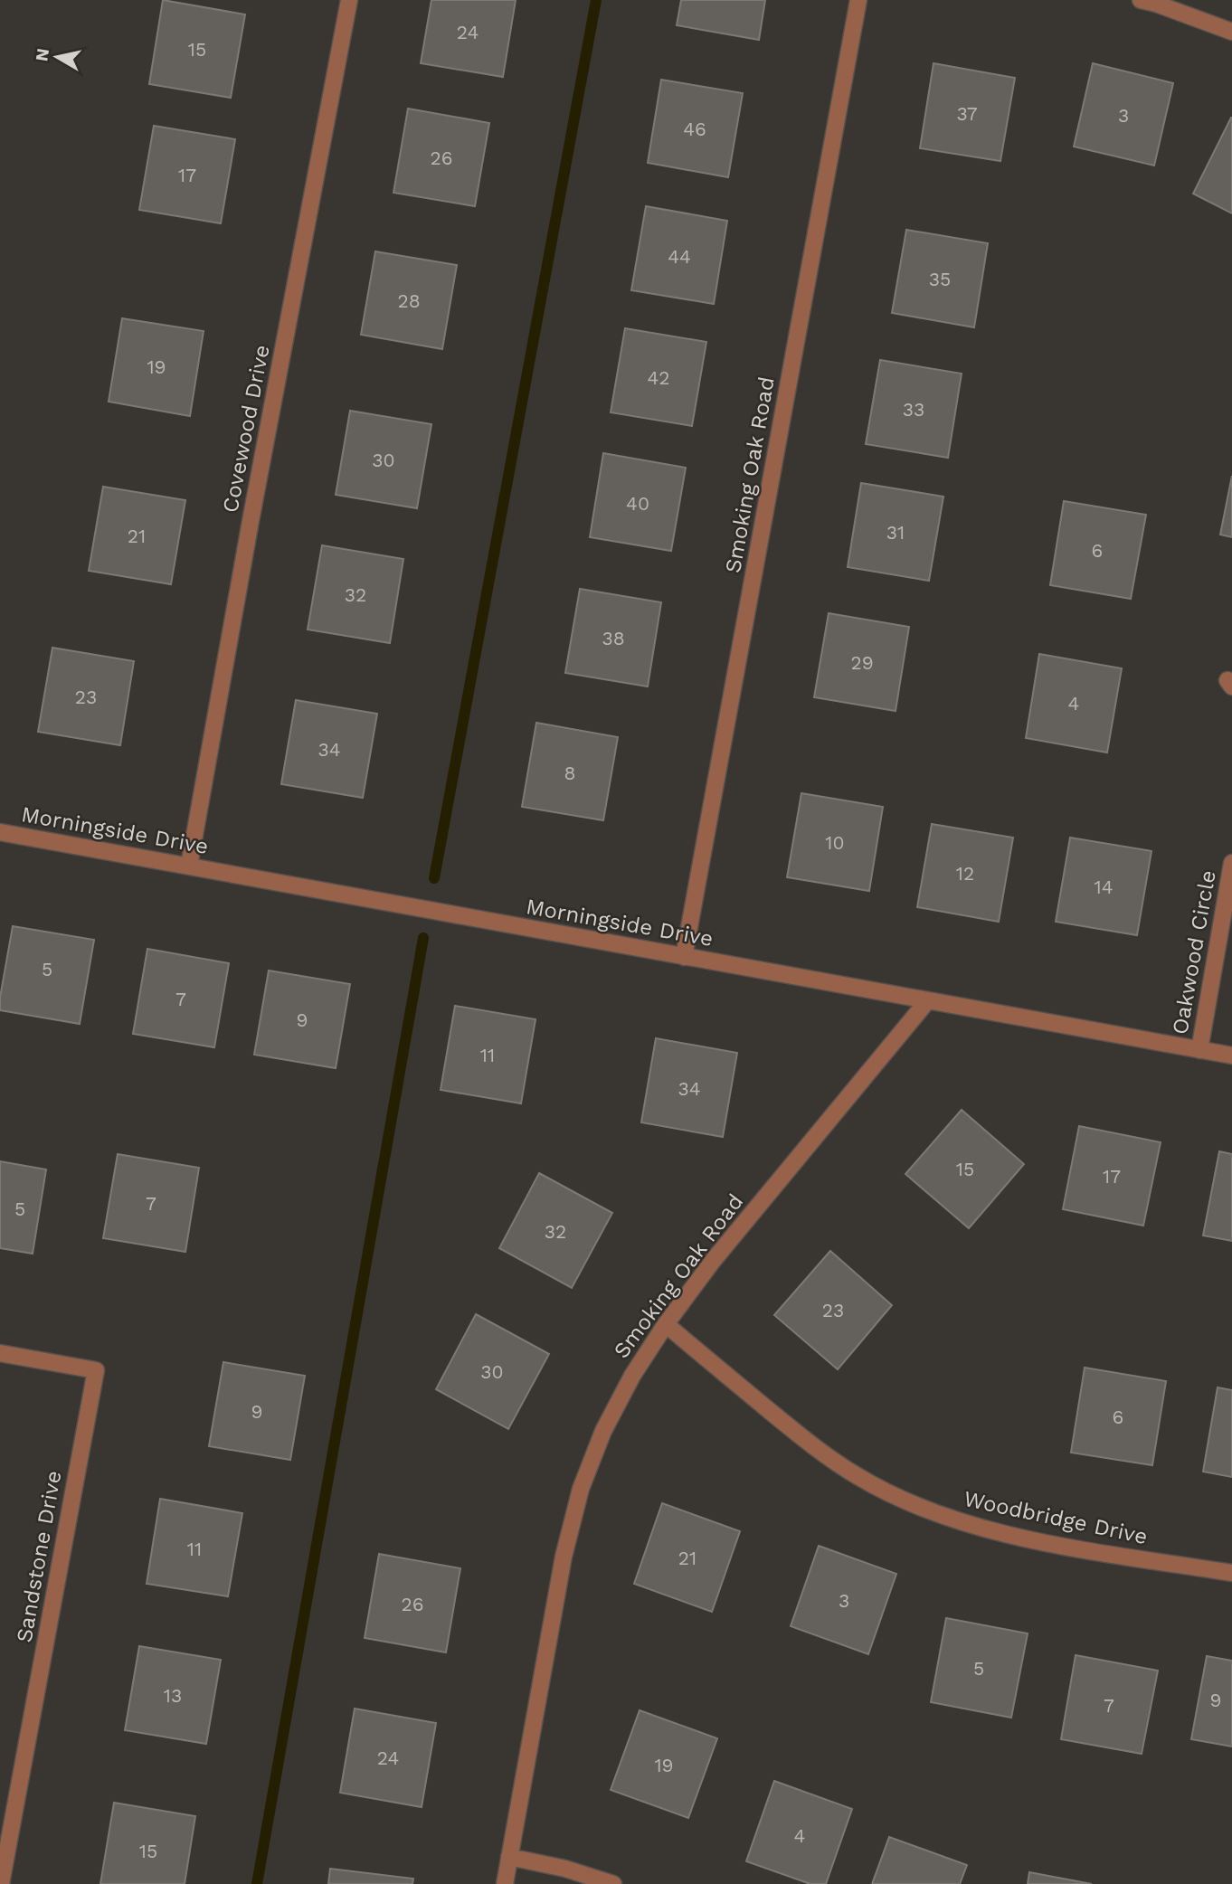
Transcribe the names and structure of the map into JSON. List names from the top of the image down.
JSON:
{
  "streets": {
    "street": [
      "Covewood Drive",
      "Smoking Oak Road",
      "Morningside Drive",
      "Oakwood Circle",
      "Woodbridge Drive",
      "Sandstone Drive"
    ]
  },
  "crossings": [
    ["Covewood Drive", "Morningside Drive"],
    ["Smoking Oak Road", "Morningside Drive"],
    ["Smoking Oak Road", "Woodbridge Drive"],
    ["Morningside Drive", "Oakwood Circle"]
  ],
  "house_numbers": [
    "24",
    "15",
    "37",
    "3",
    "46",
    "26",
    "17",
    "44",
    "35",
    "28",
    "19",
    "42",
    "33",
    "30",
    "40",
    "31",
    "21",
    "6",
    "32",
    "38",
    "29",
    "23",
    "4",
    "34",
    "8",
    "10",
    "12",
    "14",
    "5",
    "7",
    "9",
    "11",
    "34",
    "15",
    "17",
    "7",
    "5",
    "32",
    "23",
    "30",
    "9",
    "6",
    "11",
    "21",
    "3",
    "26",
    "5",
    "13",
    "9",
    "7",
    "24",
    "19",
    "4",
    "15"
  ],
  "north": "left"
}
